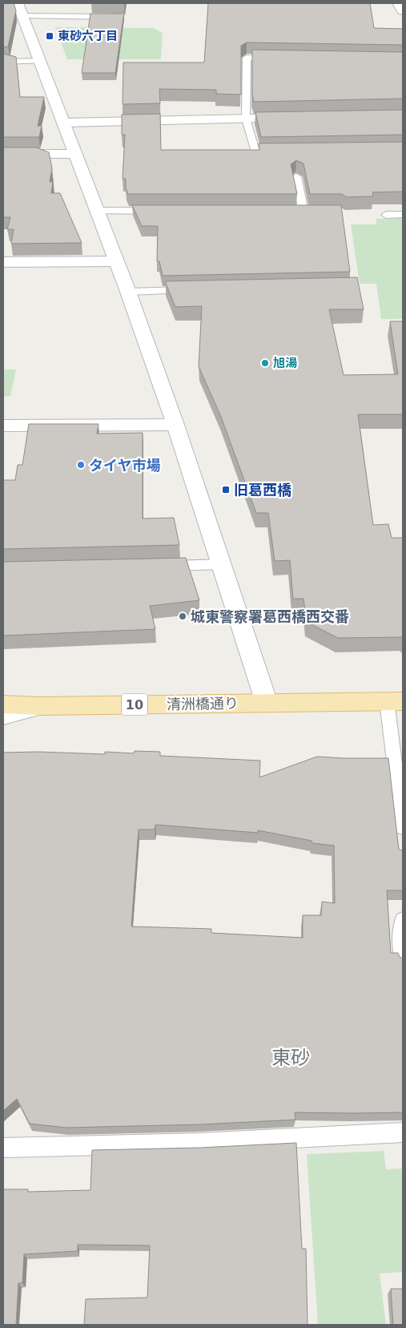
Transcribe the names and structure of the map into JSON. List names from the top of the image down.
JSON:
{
  "streets": {
    "main road": ["清洲橋通り", "10"]
  },
  "districts": ["東砂"],
  "places": {
    "transit": ["東砂六丁目", "旧葛西橋"],
    "other": ["旭湯", "タイヤ市場", "城東警察署葛西橋西交番"]
  }
}
